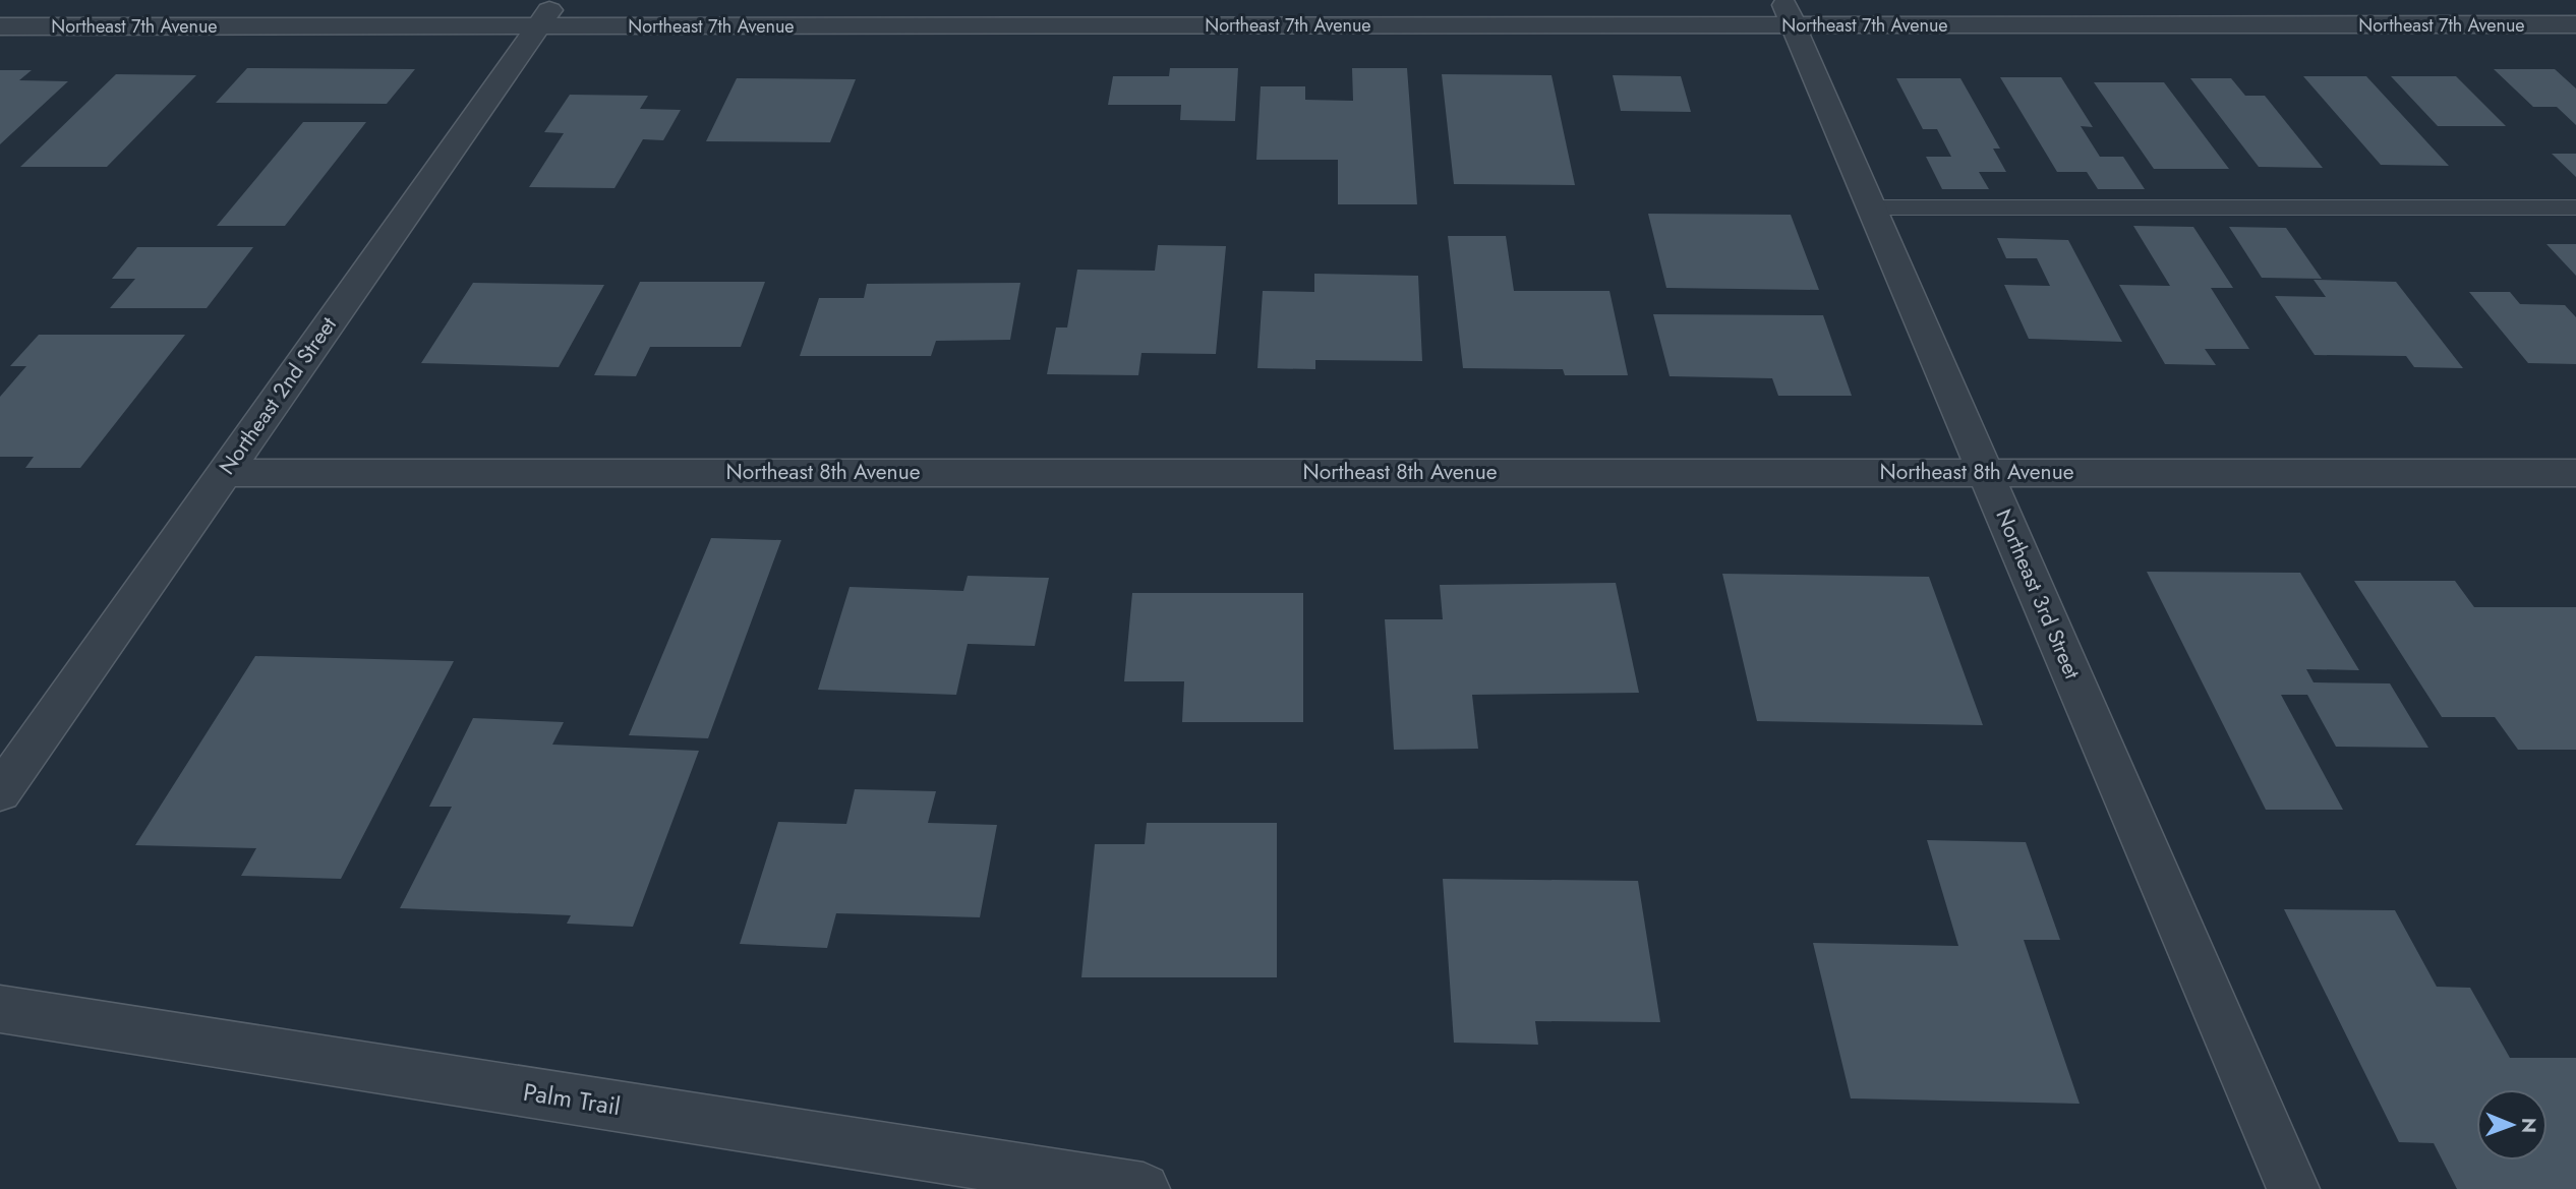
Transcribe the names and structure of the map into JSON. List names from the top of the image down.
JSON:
{
  "streets": {
    "street": [
      "Northeast 7th Avenue",
      "Northeast 2nd Street",
      "Northeast 8th Avenue",
      "Northeast 3rd Street",
      "Palm Trail"
    ]
  },
  "crossings": [
    ["Northeast 7th Avenue", "Northeast 2nd Street"],
    ["Northeast 7th Avenue", "Northeast 3rd Street"],
    ["Northeast 2nd Street", "Northeast 8th Avenue"],
    ["Northeast 8th Avenue", "Northeast 3rd Street"]
  ],
  "north": "right"
}
